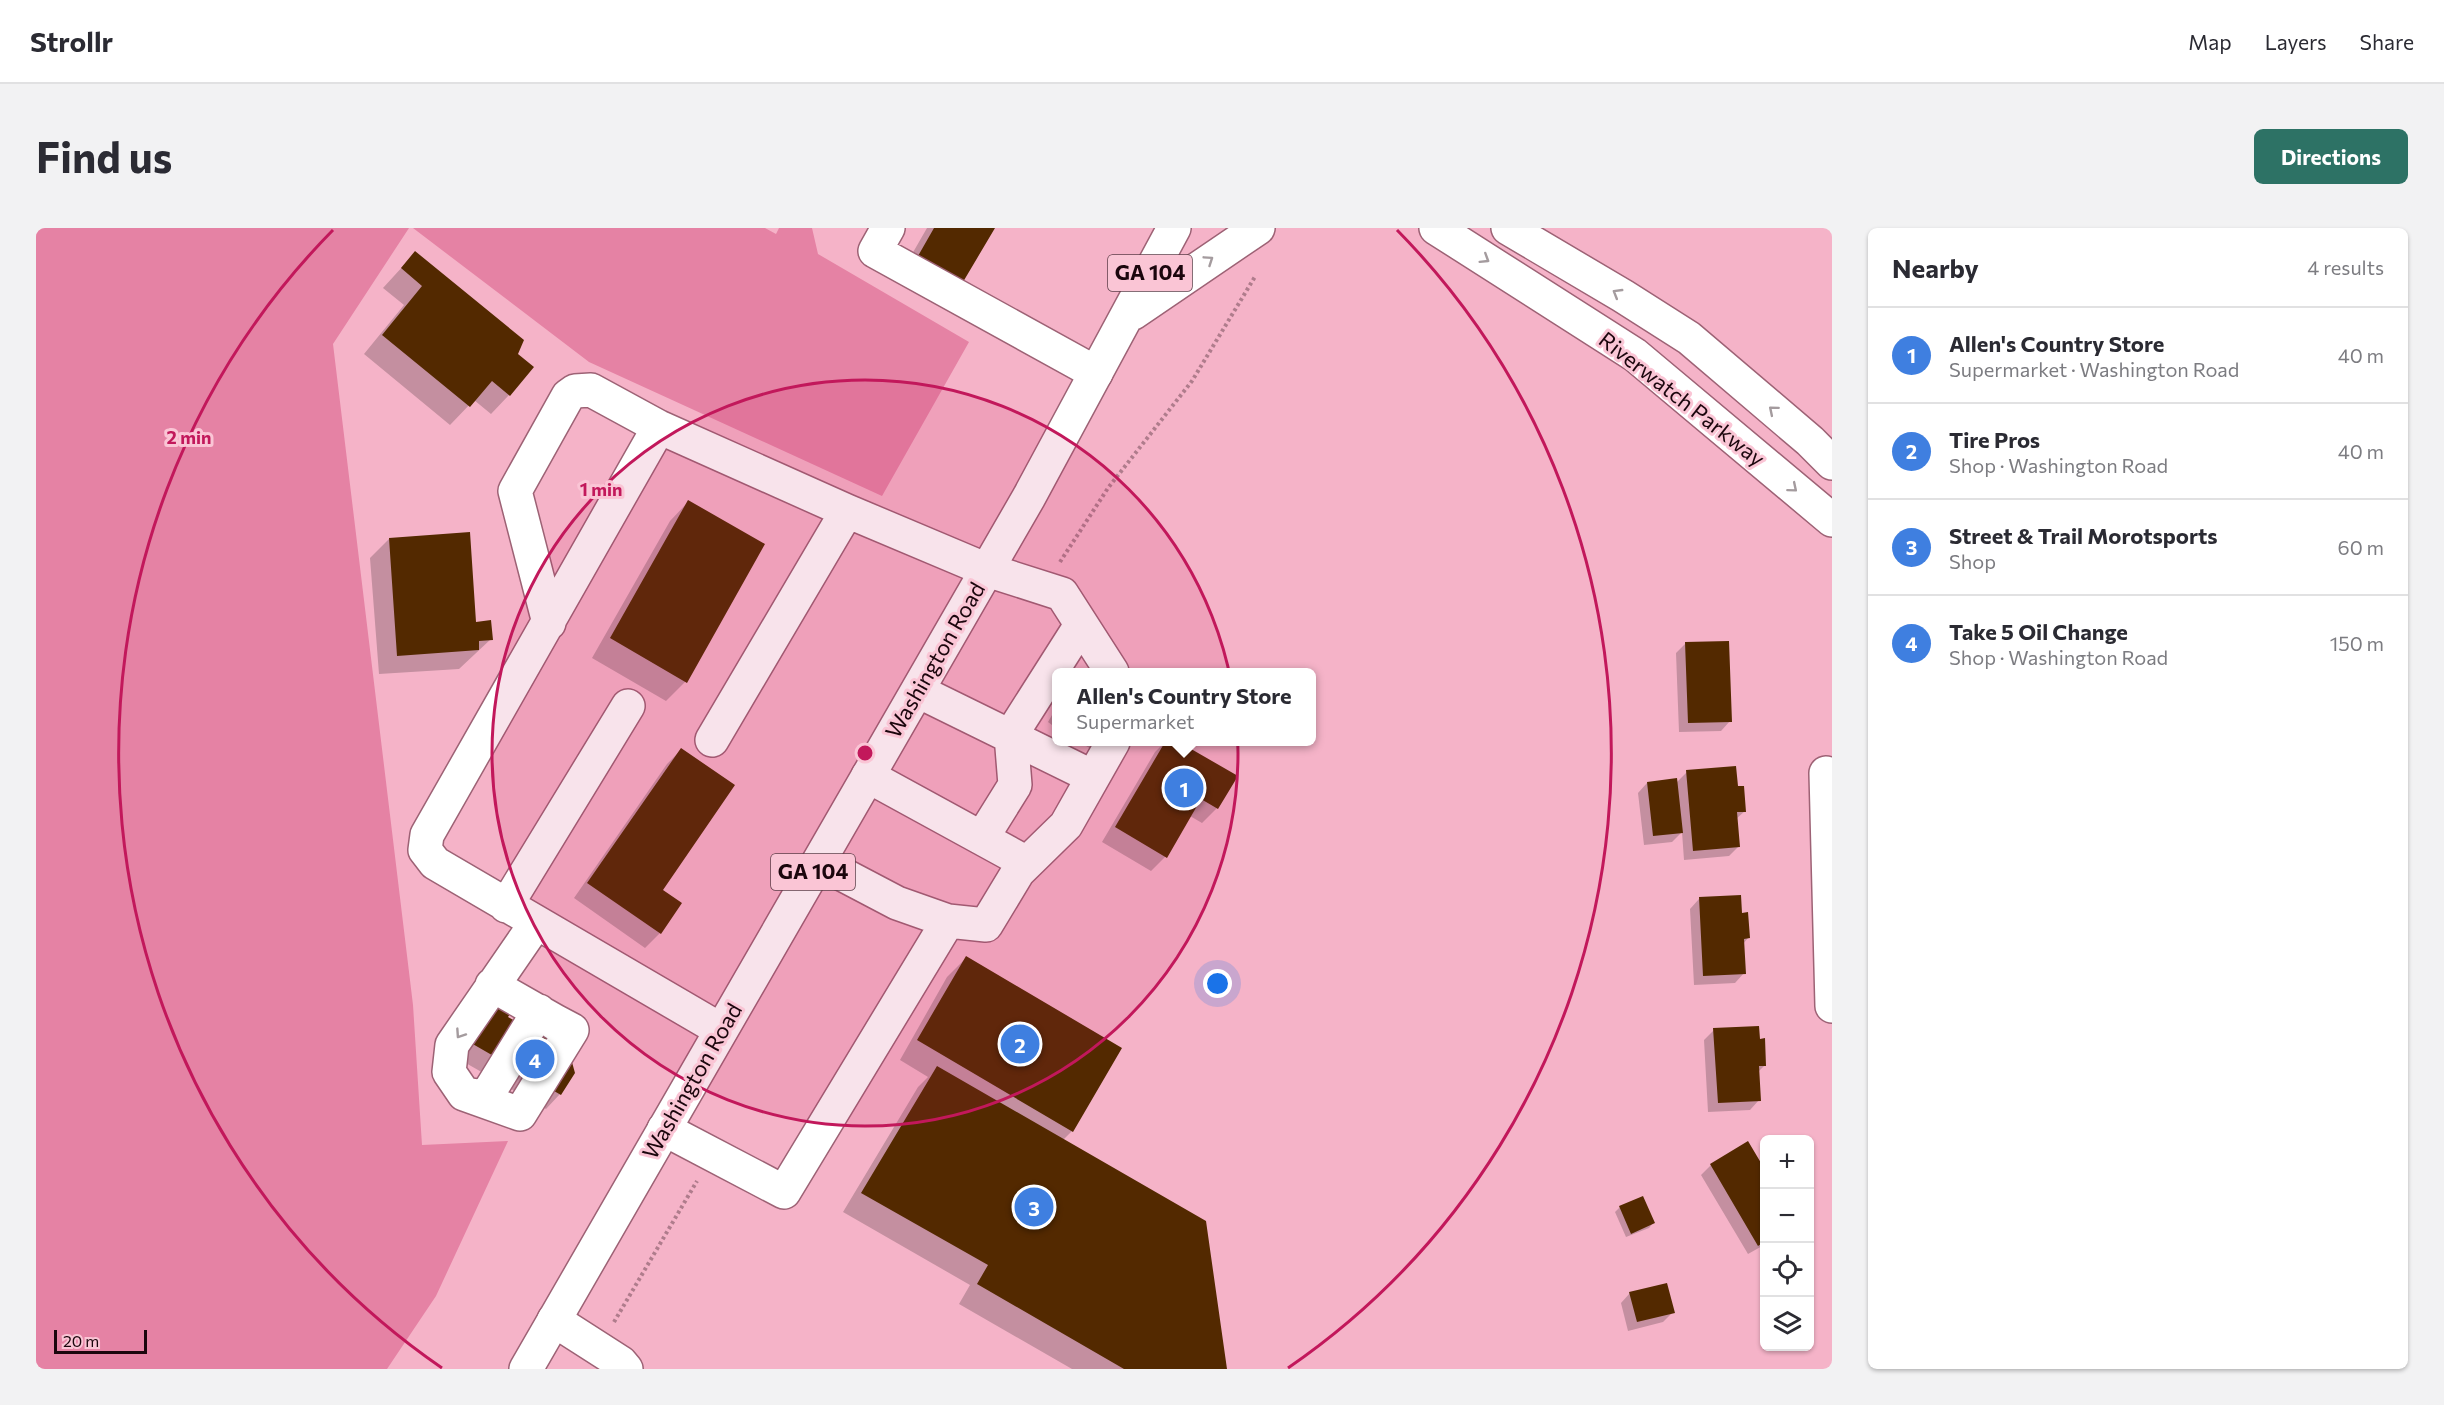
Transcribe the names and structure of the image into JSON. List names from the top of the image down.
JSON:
{
  "streets": {
    "main road": ["GA 104", "Riverwatch Parkway", "Washington Road"]
  },
  "scale_bar": "20 m",
  "page": {
    "header": "Strollr",
    "nav": ["Map", "Layers", "Share"],
    "buttons": "Directions",
    "title": "Find us",
    "heading": ["Nearby", "4 results"],
    "list": [
      {
        "mark": "1",
        "name": "Allen's Country Store",
        "note": "Supermarket · Washington Road",
        "value": "40 m"
      },
      {
        "mark": "2",
        "name": "Tire Pros",
        "note": "Shop · Washington Road",
        "value": "40 m"
      },
      {
        "mark": "3",
        "name": "Street & Trail Morotsports",
        "note": "Shop",
        "value": "60 m"
      },
      {
        "mark": "4",
        "name": "Take 5 Oil Change",
        "note": "Shop · Washington Road",
        "value": "150 m"
      }
    ],
    "popup": ["Allen's Country Store", "Supermarket"],
    "pins": [
      "1",
      "2",
      "4",
      "3"
    ],
    "map_buttons": ["+", "−"],
    "scale": "20 m"
  },
  "rings": ["2 min", "1 min"]
}
